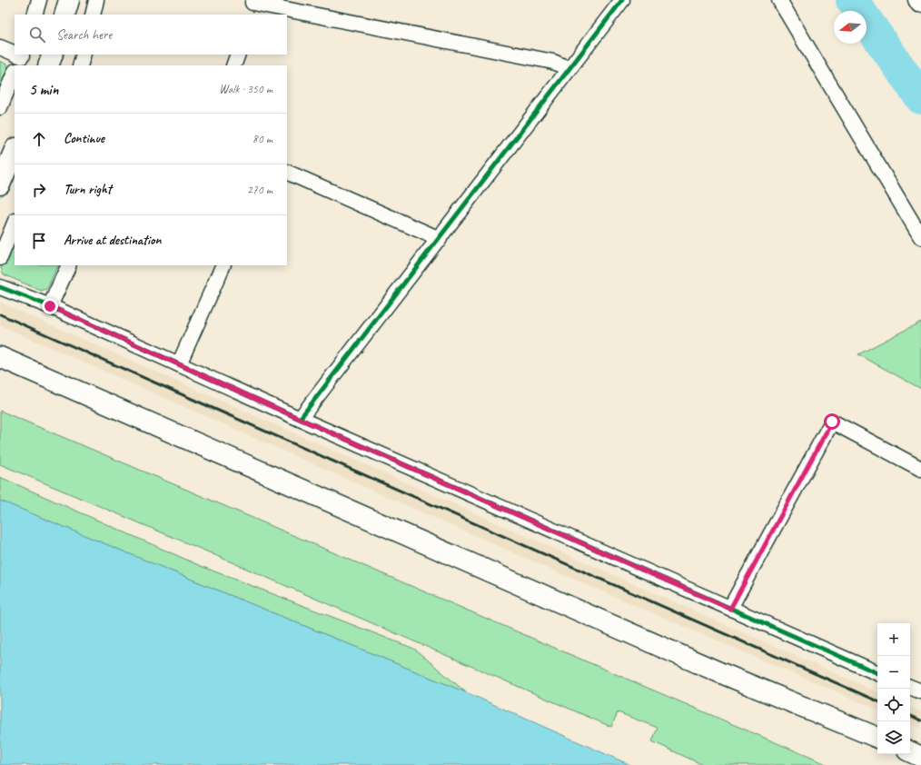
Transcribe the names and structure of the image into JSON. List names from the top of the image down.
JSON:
{
  "north": "left",
  "page": {
    "search": "Search here",
    "heading": ["5 min", "Walk · 350 m"],
    "list": [
      ["Continue", "80 m"],
      ["Turn right", "270 m"],
      "Arrive at destination"
    ],
    "map_buttons": ["+", "−"]
  }
}
